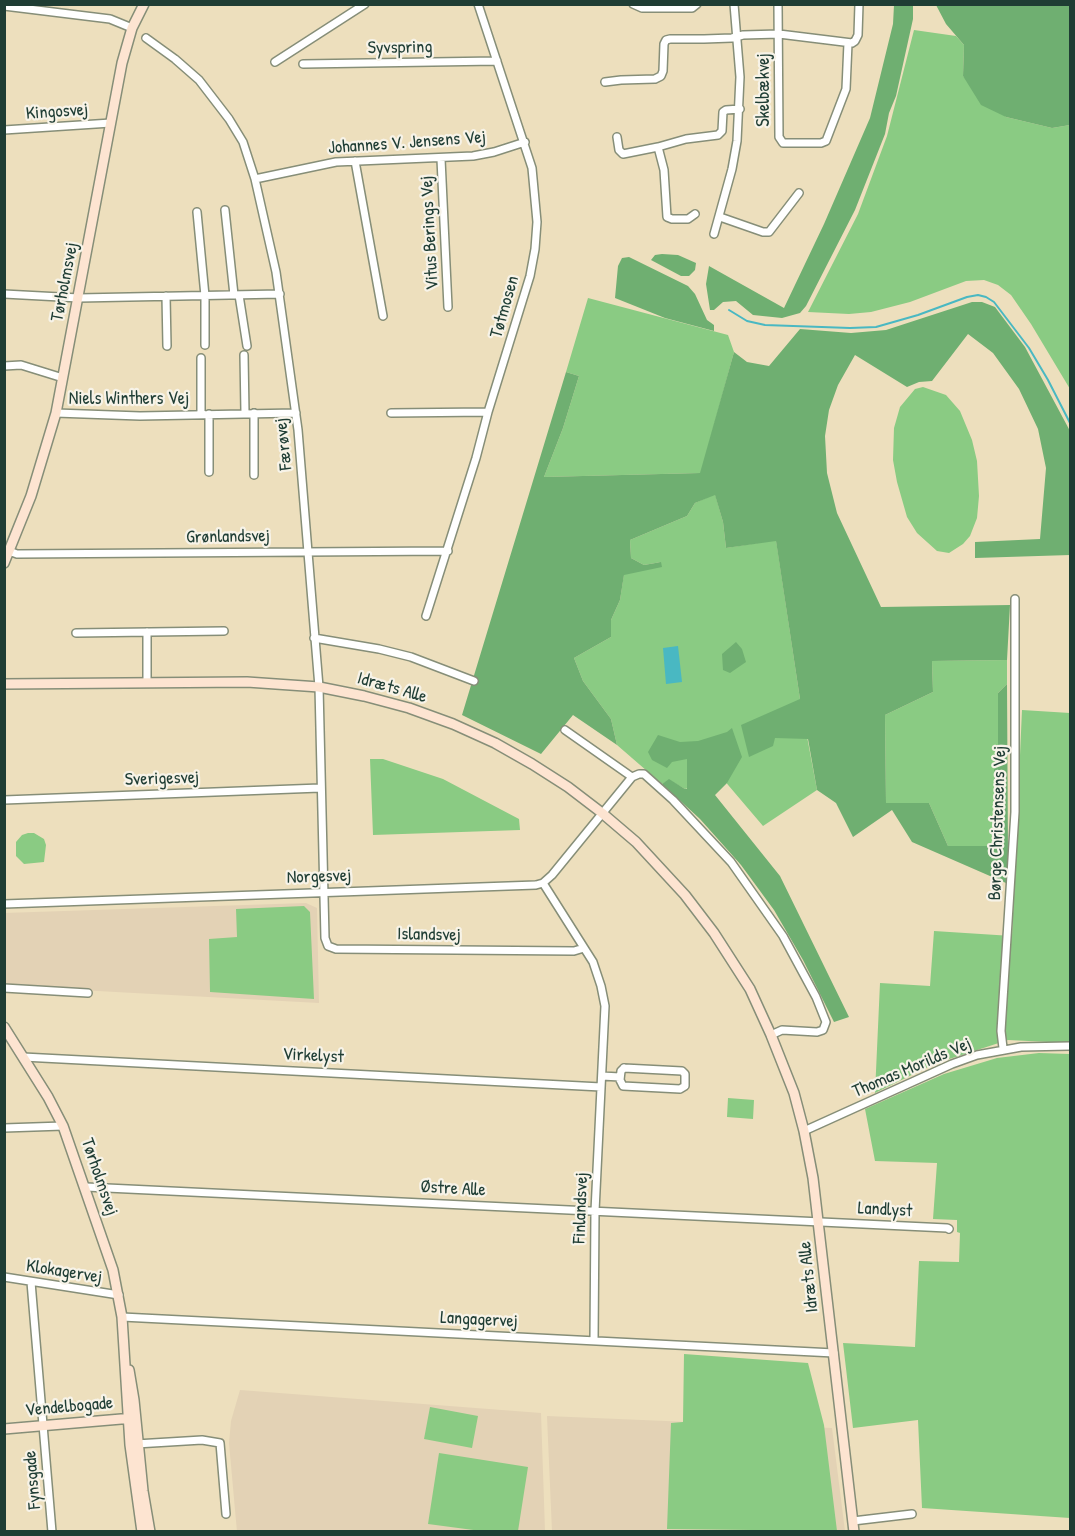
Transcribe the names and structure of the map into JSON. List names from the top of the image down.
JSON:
{
  "streets": {
    "street": [
      "Syvspring",
      "Skelbækvej",
      "Kingosvej",
      "Johannes V. Jensens Vej",
      "Vitus Berings Vej",
      "Tørholmsvej",
      "Tøtmosen",
      "Niels Winthers Vej",
      "Færøvej",
      "Grønlandsvej",
      "Idræts Alle",
      "Sverigesvej",
      "Børge Christensens Vej",
      "Norgesvej",
      "Islandsvej",
      "Virkelyst",
      "Thomas Morilds Vej",
      "Østre Alle",
      "Finlandsvej",
      "Landlyst",
      "Klokagervej",
      "Langagervej",
      "Vendelbogade",
      "Fynsgade"
    ]
  },
  "crossings": [
    ["Syvspring", "Tøtmosen"],
    ["Kingosvej", "Tørholmsvej"],
    ["Johannes V. Jensens Vej", "Vitus Berings Vej"],
    ["Johannes V. Jensens Vej", "Tøtmosen"],
    ["Johannes V. Jensens Vej", "Færøvej"],
    ["Tørholmsvej", "Niels Winthers Vej"],
    ["Tørholmsvej", "Grønlandsvej"],
    ["Tørholmsvej", "Virkelyst"],
    ["Tørholmsvej", "Østre Alle"],
    ["Tørholmsvej", "Klokagervej"],
    ["Tørholmsvej", "Langagervej"],
    ["Tørholmsvej", "Vendelbogade"],
    ["Tøtmosen", "Grønlandsvej"],
    ["Niels Winthers Vej", "Færøvej"],
    ["Færøvej", "Grønlandsvej"],
    ["Færøvej", "Idræts Alle"],
    ["Færøvej", "Sverigesvej"],
    ["Færøvej", "Norgesvej"],
    ["Færøvej", "Islandsvej"],
    ["Idræts Alle", "Thomas Morilds Vej"],
    ["Idræts Alle", "Østre Alle"],
    ["Idræts Alle", "Landlyst"],
    ["Idræts Alle", "Langagervej"],
    ["Børge Christensens Vej", "Thomas Morilds Vej"],
    ["Norgesvej", "Islandsvej"],
    ["Norgesvej", "Finlandsvej"],
    ["Islandsvej", "Finlandsvej"],
    ["Virkelyst", "Finlandsvej"],
    ["Østre Alle", "Finlandsvej"],
    ["Østre Alle", "Landlyst"],
    ["Finlandsvej", "Langagervej"],
    ["Klokagervej", "Fynsgade"],
    ["Vendelbogade", "Fynsgade"]
  ]
}
